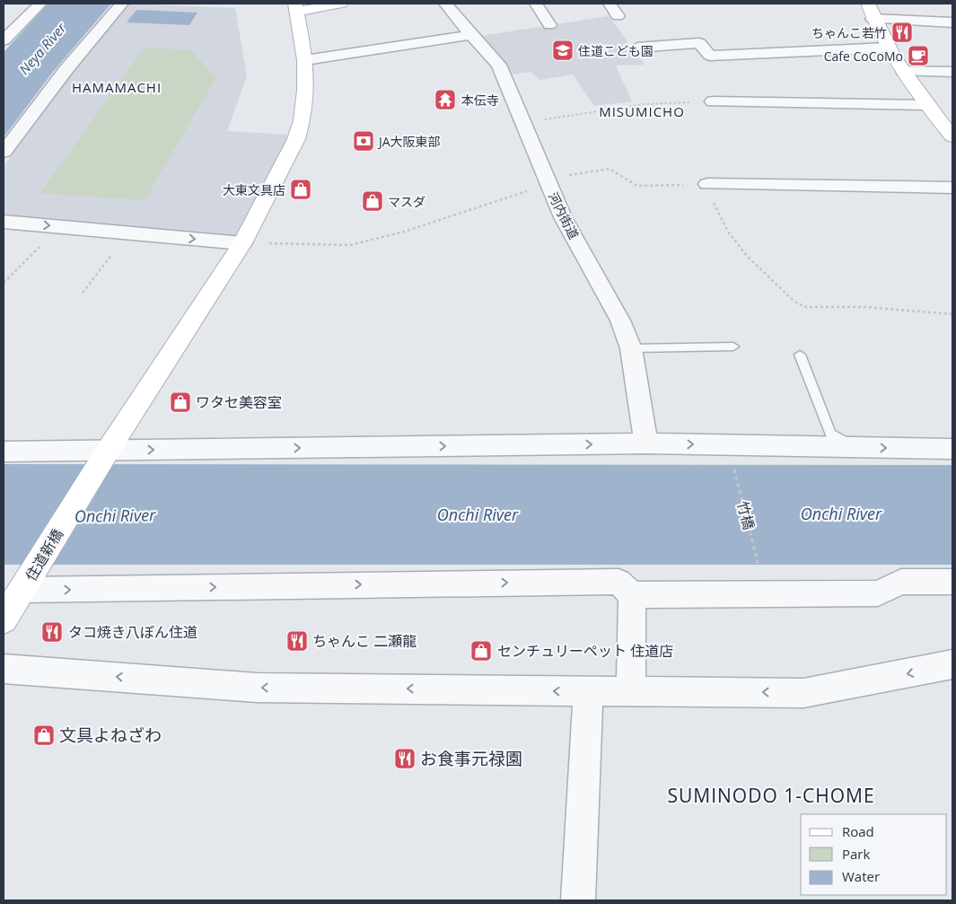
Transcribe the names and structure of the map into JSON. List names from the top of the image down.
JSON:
{
  "streets": {
    "street": ["河内街道", "住道新橋"],
    "path": ["竹橋"]
  },
  "districts": ["HAMAMACHI", "MISUMICHO", "SUMINODO 1-CHOME"],
  "water": ["Neya River", "Onchi River"],
  "places": {
    "restaurant": [
      "ちゃんこ若竹",
      "タコ焼き八ぽん住道",
      "ちゃんこ 二瀬龍",
      "お食事元禄園"
    ],
    "school or university": ["住道こども園"],
    "cafe": ["Cafe CoCoMo"],
    "temple": ["本伝寺"],
    "bank": ["JA大阪東部"],
    "shop": [
      "大東文具店",
      "マスダ",
      "ワタセ美容室",
      "センチュリーペット 住道店",
      "文具よねざわ"
    ]
  },
  "legend": ["Road", "Park", "Water"]
}
